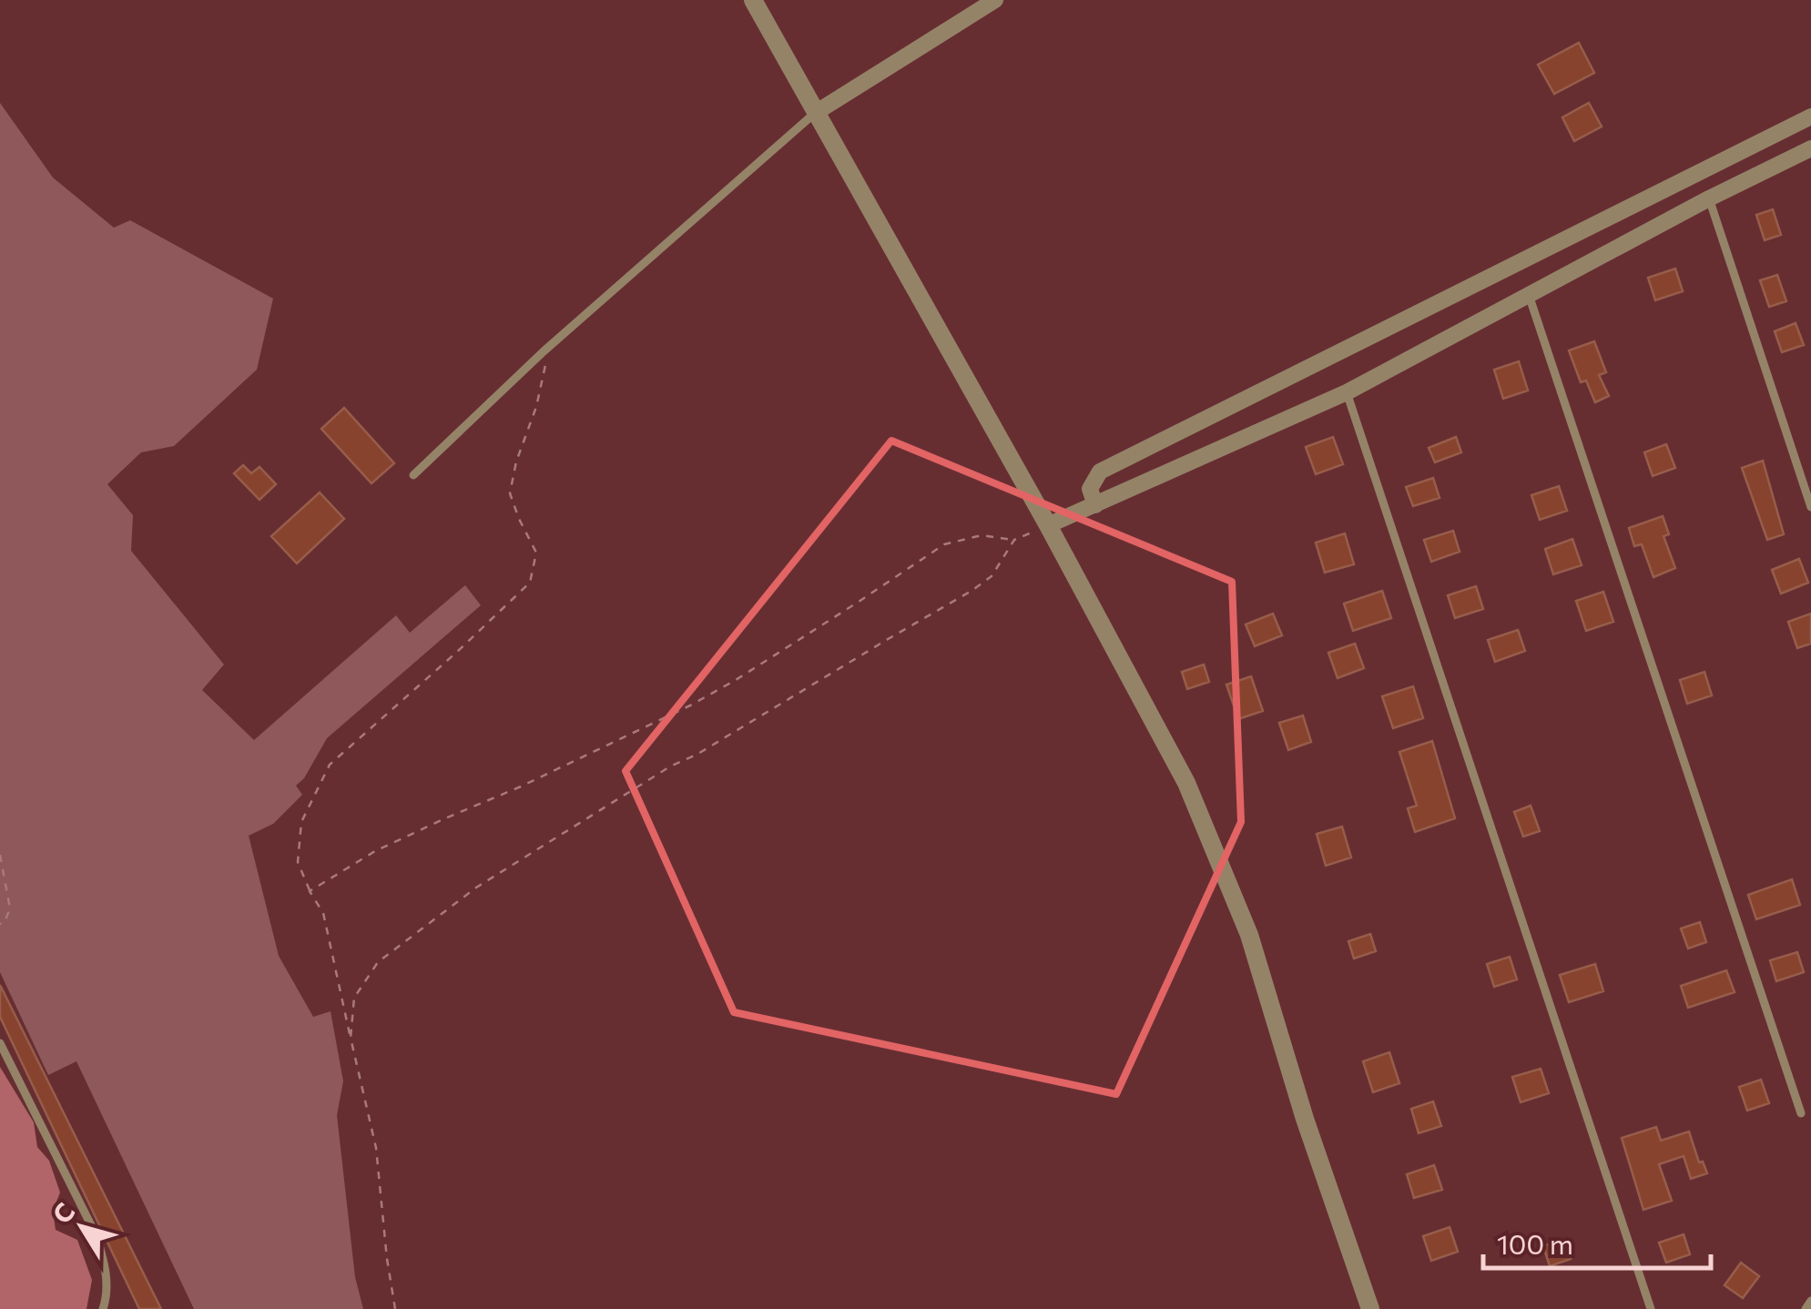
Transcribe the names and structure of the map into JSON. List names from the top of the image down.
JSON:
{
  "scale_bar": "100 m",
  "north": "top left"
}
